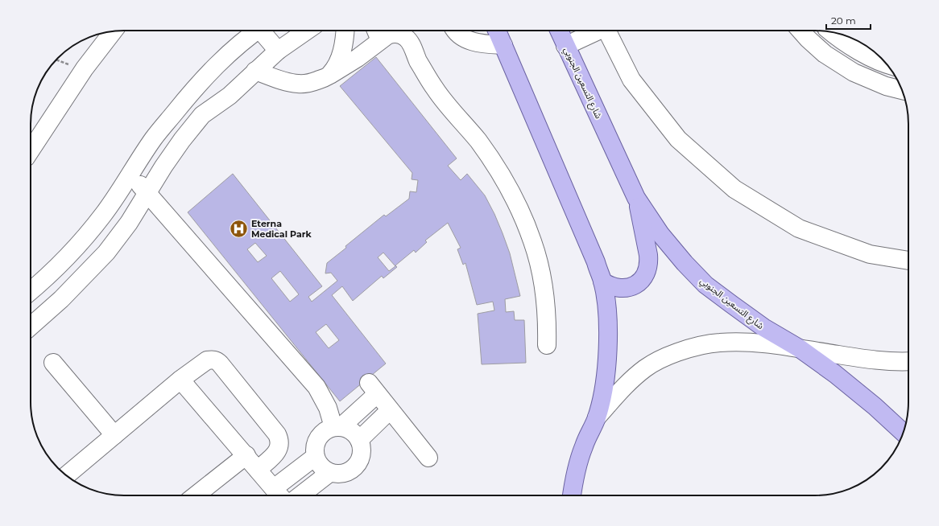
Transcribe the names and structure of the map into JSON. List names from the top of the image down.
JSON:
{
  "streets": {
    "main road": ["شارع التسعين الجنوبي"]
  },
  "places": {
    "hospital": ["Eterna Medical Park"]
  },
  "scale_bar": "20 m"
}
